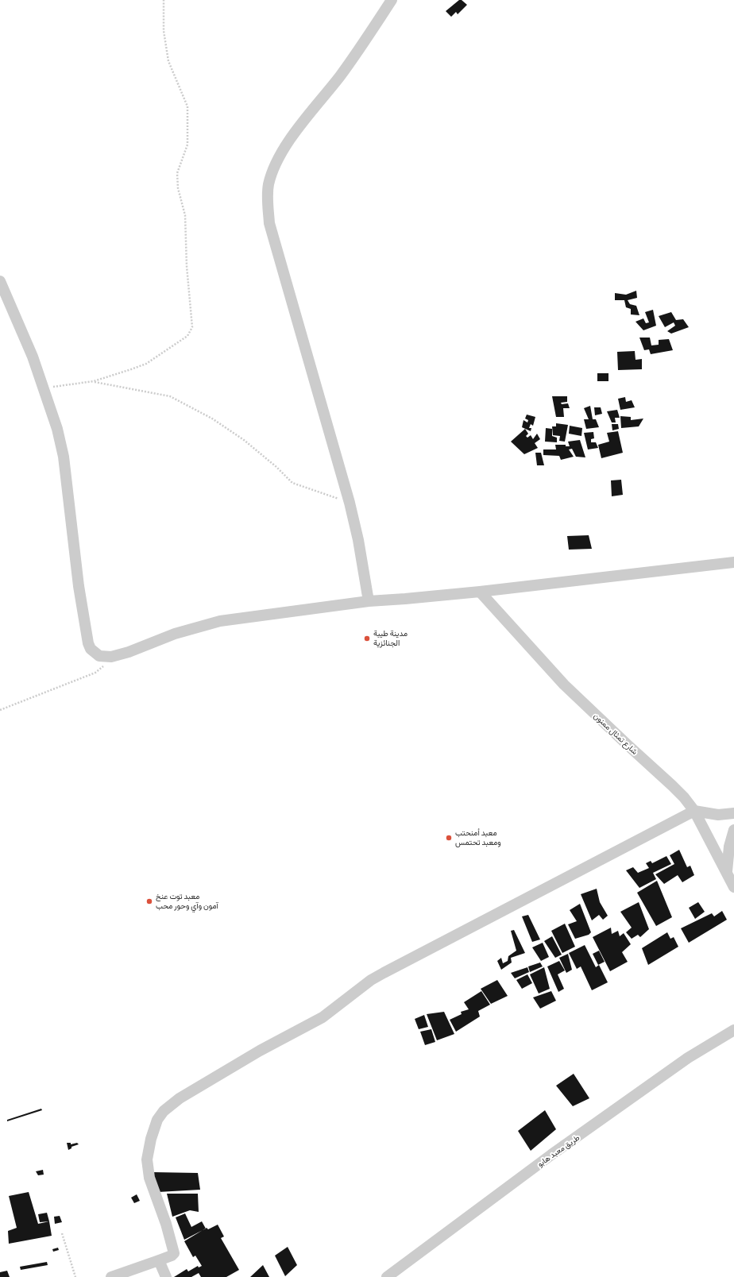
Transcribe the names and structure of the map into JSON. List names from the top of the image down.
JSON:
{
  "streets": {
    "street": ["شارع تمثال ممنون", "طريق معبد هابو"]
  },
  "places": ["مدينة طيبة الجنائزية", "معبد أمنحتب ومعبد تحتمس", "معبد توت عنخ آمون وآي وحور محب"]
}
